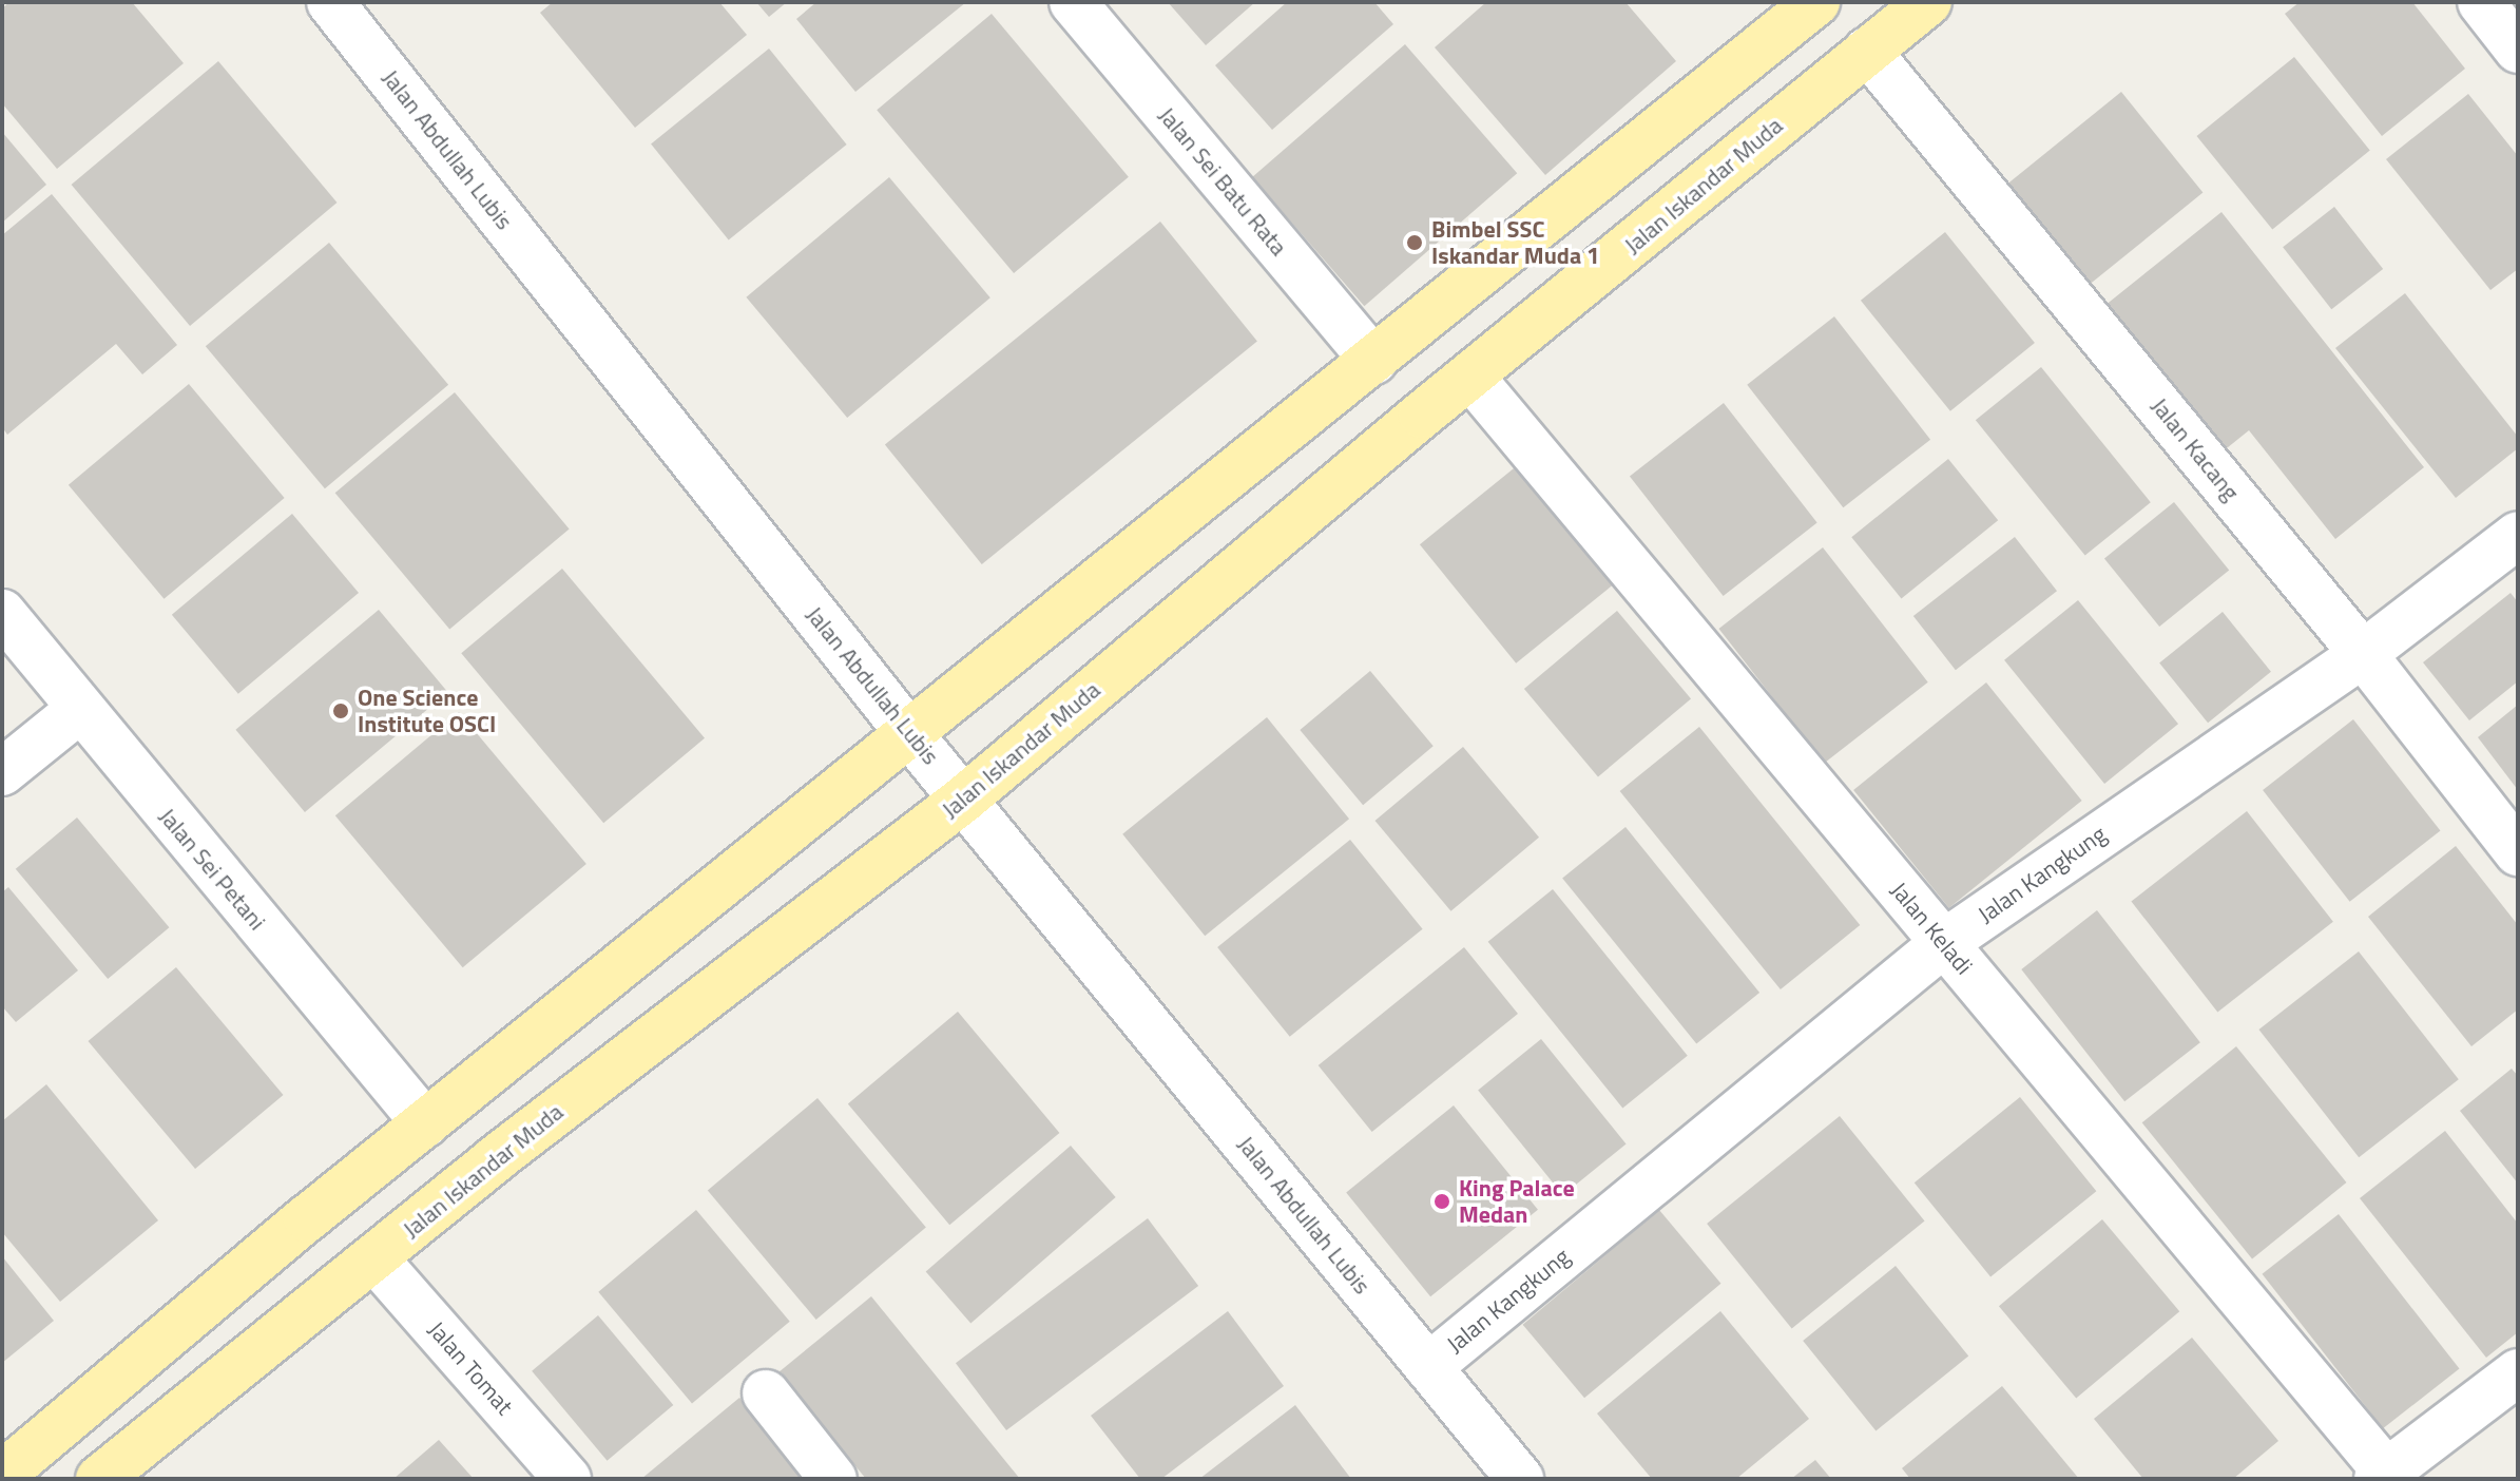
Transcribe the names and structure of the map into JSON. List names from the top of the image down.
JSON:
{
  "streets": {
    "main road": ["Jalan Iskandar Muda"],
    "street": [
      "Jalan Abdullah Lubis",
      "Jalan Sei Batu Rata",
      "Jalan Kacang",
      "Jalan Sei Petani",
      "Jalan Kangkung",
      "Jalan Keladi",
      "Jalan Tomat"
    ]
  },
  "crossings": [
    ["Jalan Abdullah Lubis", "Jalan Iskandar Muda"],
    ["Jalan Abdullah Lubis", "Jalan Kangkung"],
    ["Jalan Iskandar Muda", "Jalan Kacang"],
    ["Jalan Iskandar Muda", "Jalan Keladi"],
    ["Jalan Iskandar Muda", "Jalan Tomat"],
    ["Jalan Kacang", "Jalan Kangkung"],
    ["Jalan Kangkung", "Jalan Keladi"]
  ],
  "places": ["Bimbel SSC Iskandar Muda 1", "One Science Institute OSCI", "King Palace Medan"]
}
